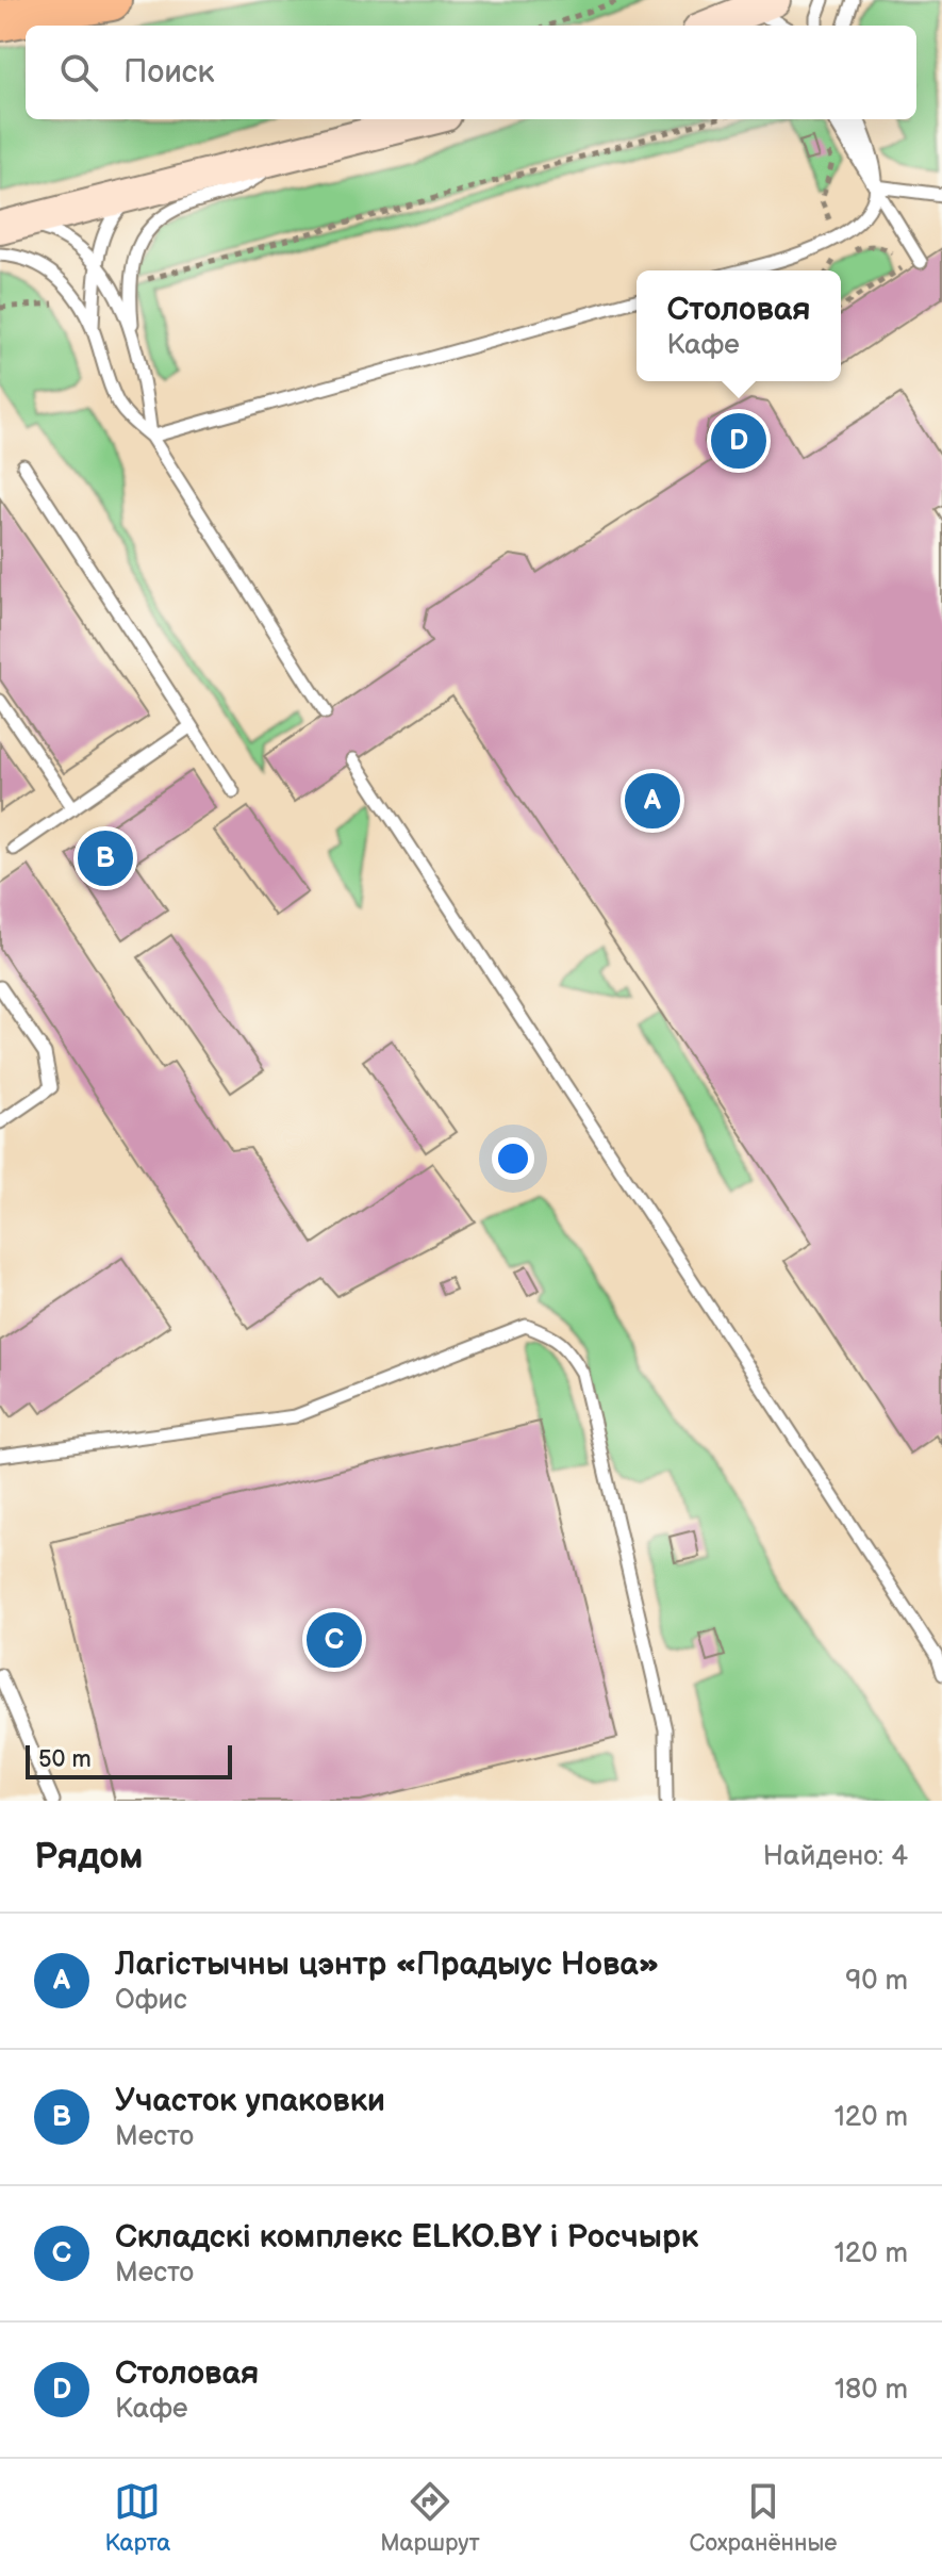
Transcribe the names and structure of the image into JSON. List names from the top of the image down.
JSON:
{
  "scale_bar": "50 m",
  "page": {
    "search": "Поиск",
    "popup": ["Столовая", "Кафе"],
    "pins": [
      "D",
      "A",
      "B",
      "C"
    ],
    "scale": "50 m",
    "heading": ["Рядом", "Найдено: 4"],
    "list": [
      {
        "mark": "A",
        "name": "Лагістычны цэнтр «Прадыус Нова»",
        "note": "Офис",
        "value": "90 m"
      },
      {
        "mark": "B",
        "name": "Участок упаковки",
        "note": "Место",
        "value": "120 m"
      },
      {
        "mark": "C",
        "name": "Складскі комплекс ELKO.BY і Росчырк",
        "note": "Место",
        "value": "120 m"
      },
      {
        "mark": "D",
        "name": "Столовая",
        "note": "Кафе",
        "value": "180 m"
      }
    ],
    "nav": ["Карта", "Маршрут", "Сохранённые"]
  }
}
